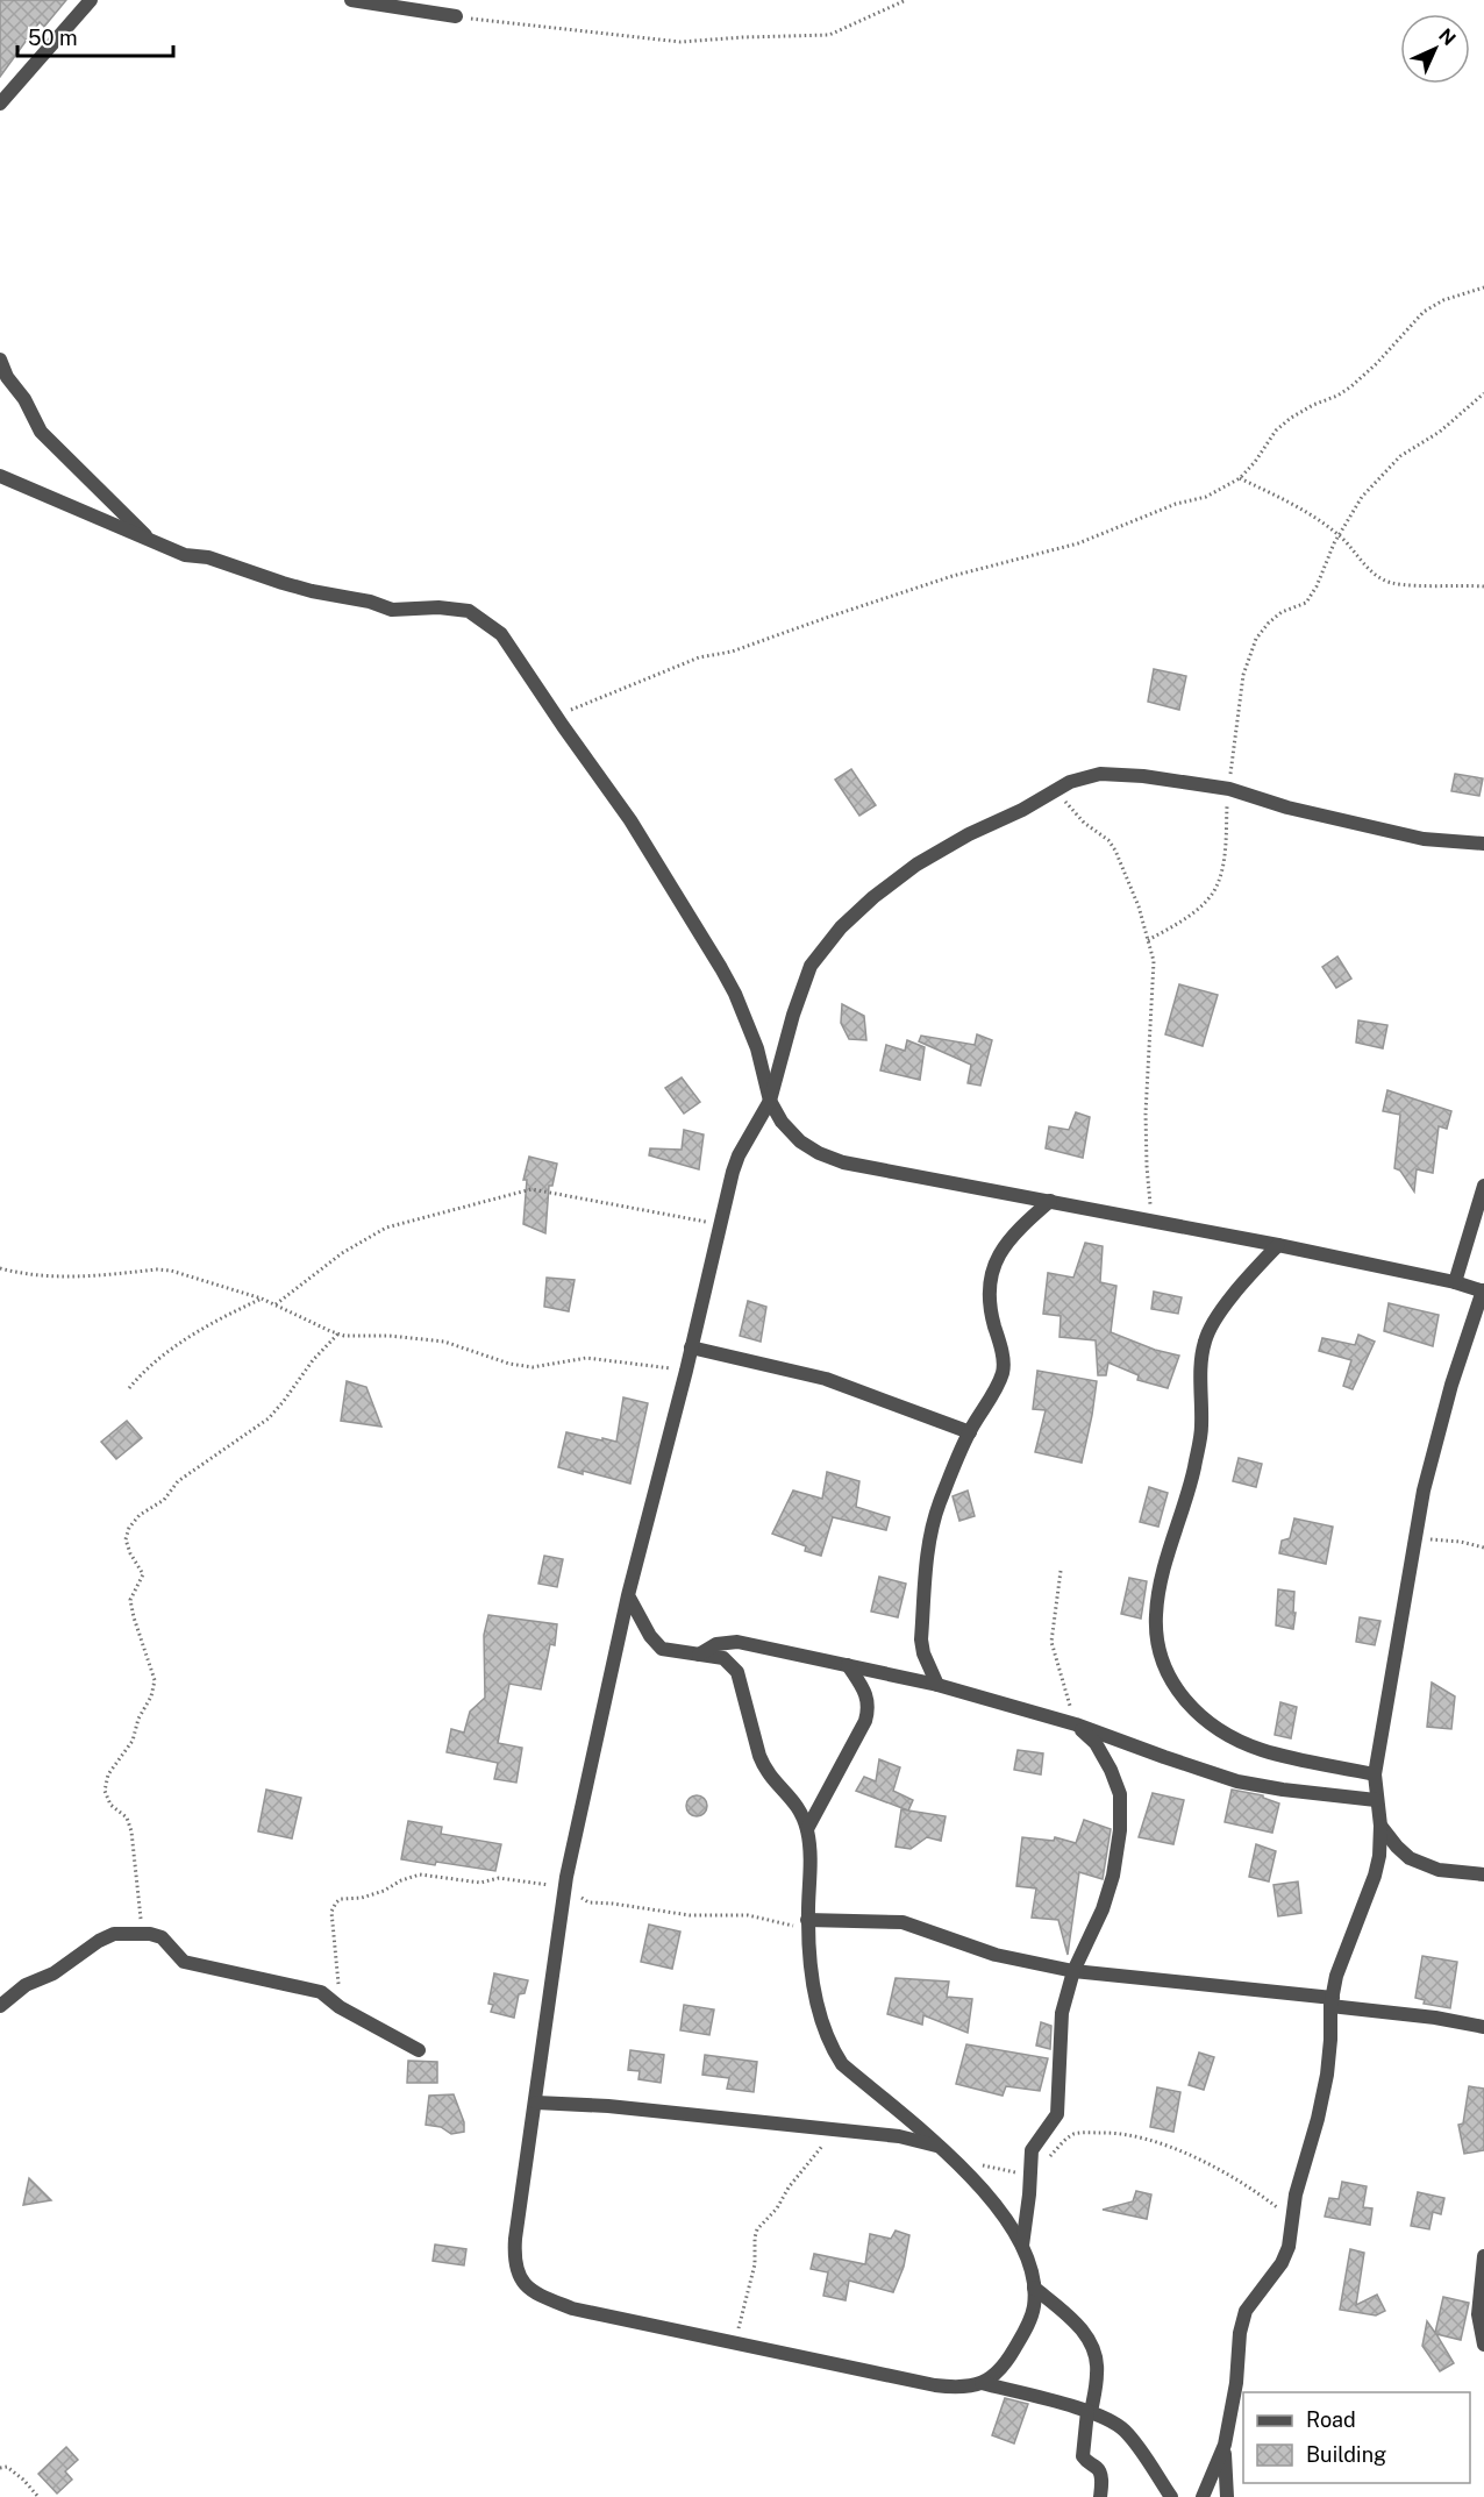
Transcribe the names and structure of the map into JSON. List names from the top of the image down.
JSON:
{
  "legend": ["Road", "Building"],
  "scale_bar": "50 m",
  "north": "top right"
}
